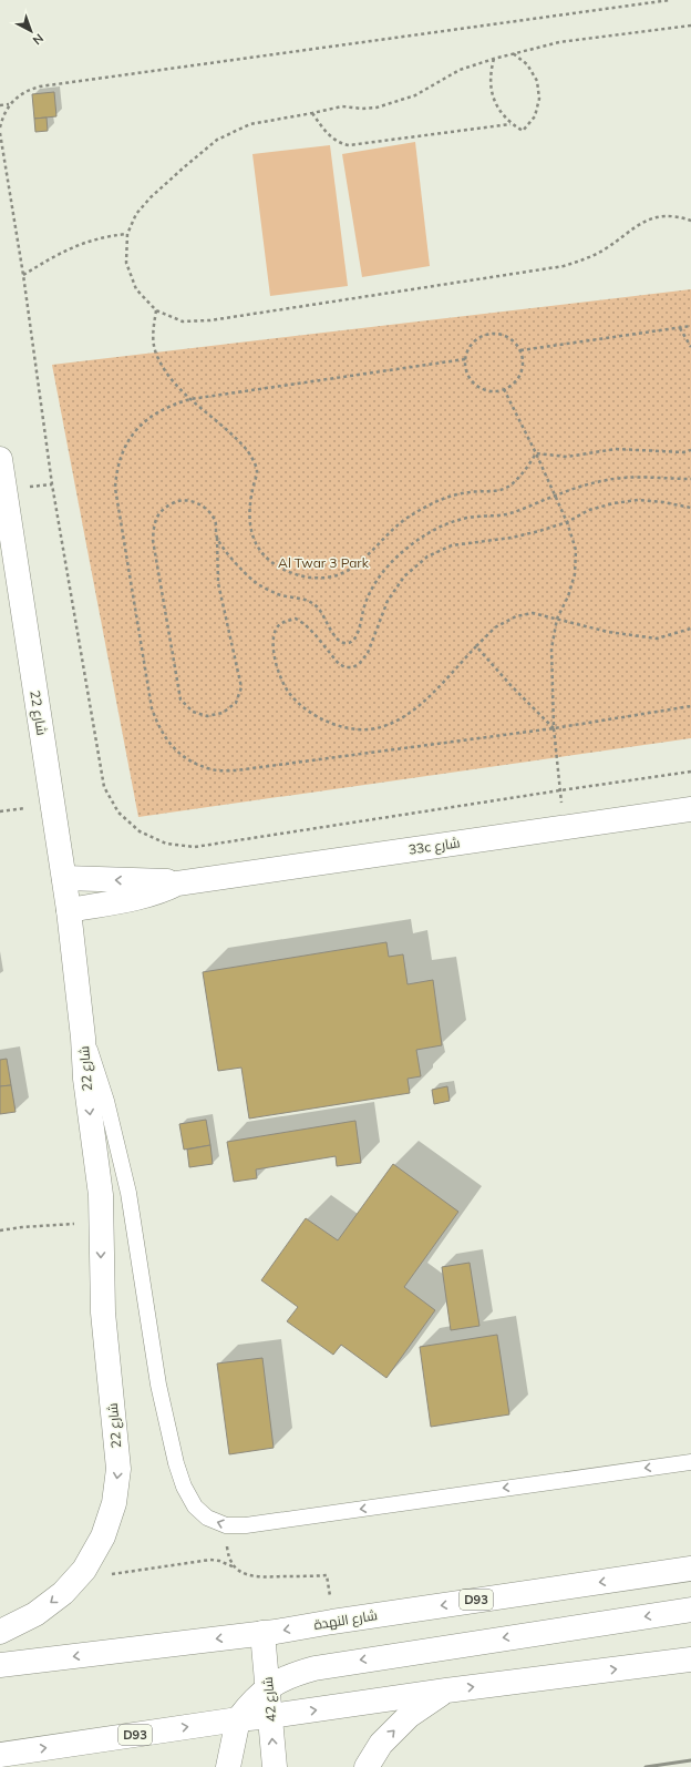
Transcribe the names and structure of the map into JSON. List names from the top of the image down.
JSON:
{
  "streets": {
    "street": [
      "شارع 22",
      "33c شارع",
      "D93",
      "شارع النهدة",
      "شارع 42"
    ]
  },
  "crossings": [
    ["شارع 22", "33c شارع"],
    ["D93", "شارع 42"],
    ["شارع النهدة", "شارع 42"]
  ],
  "one_way": ["شارع 22"],
  "parks": ["Al Twar 3 Park"],
  "north": "bottom right"
}
